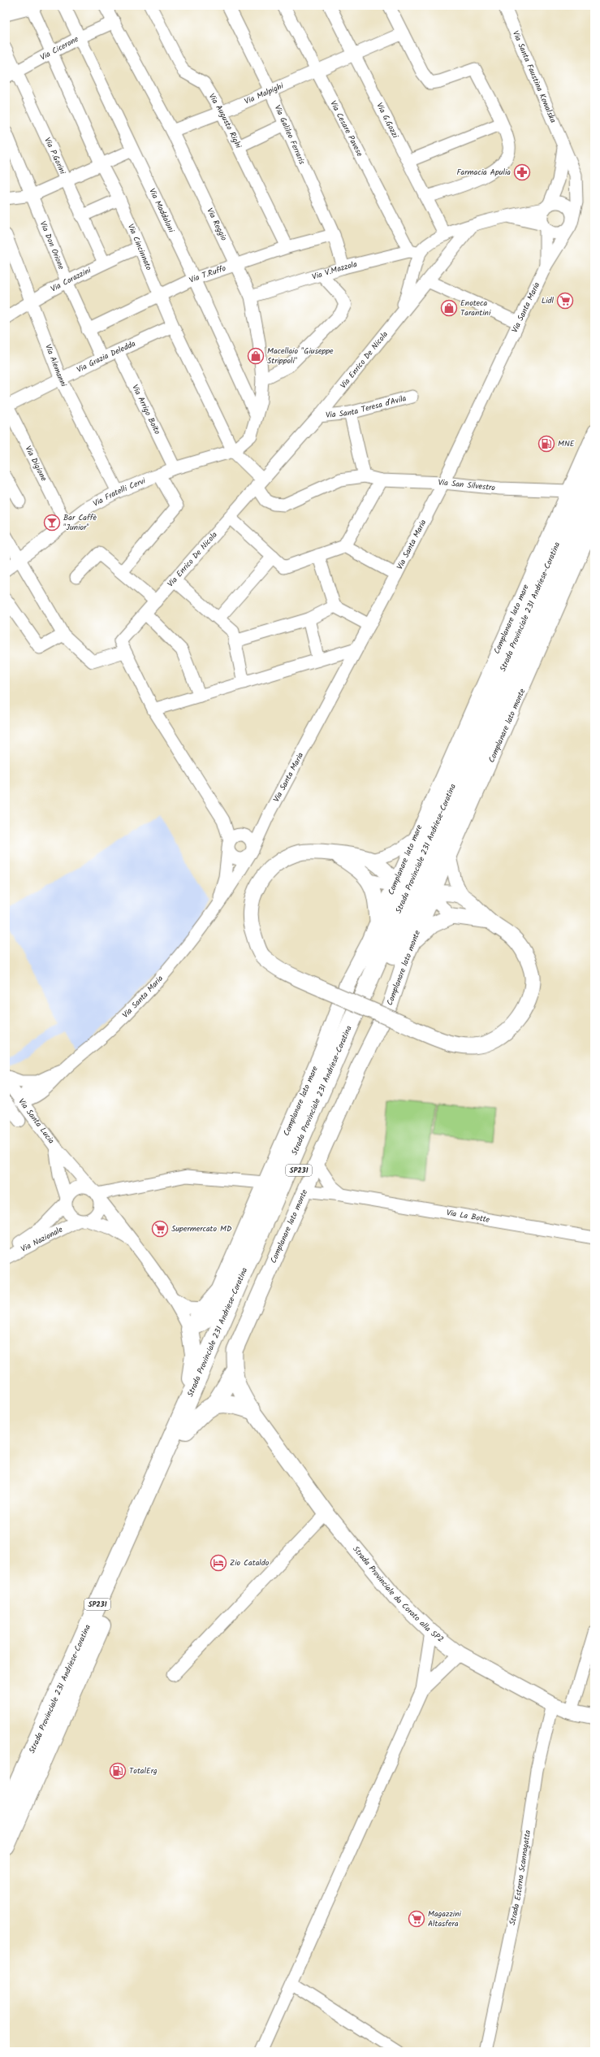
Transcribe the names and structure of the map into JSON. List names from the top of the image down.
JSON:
{
  "streets": {
    "highway": ["Strada Provinciale 231 Andriese-Coratina", "SP231"],
    "main road": ["Complanare lato mare", "Complanare lato monte", "Strada Provinciale da Corato alla SP2"],
    "street": [
      "Via Cicerone",
      "Via Santa Faustina Kowalska",
      "Via Malpighi",
      "Via G.Gozzi",
      "Via Augusto Righi",
      "Via Cesare Pavese",
      "Via Galileo Ferraris",
      "Via P.Gorini",
      "Via Maddaloni",
      "Via Reggio",
      "Via Don Orione",
      "Via Cincinnato",
      "Via V.Mazzola",
      "Via T.Ruffo",
      "Via Corazzini",
      "Via Santa Maria",
      "Via Grazia Deledda",
      "Via Enrico De Nicola",
      "Via Alemanni",
      "Via Santa Teresa d'Avila",
      "Via Arrigo Boito",
      "Via Digione",
      "Via San Silvestro",
      "Via Fratelli Cervi",
      "Via Santa Lucia",
      "Via La Botte",
      "Via Nazionale",
      "Strada Esterna Scannagatta"
    ]
  },
  "crossings": [
    ["Via Cicerone", "Via P.Gorini"],
    ["Via Cicerone", "Via Maddaloni"],
    ["Via Cicerone", "Via Reggio"],
    ["Via Cicerone", "Via Cincinnato"],
    ["Via Santa Faustina Kowalska", "Via Santa Maria"],
    ["Via Malpighi", "Via G.Gozzi"],
    ["Via Malpighi", "Via Augusto Righi"],
    ["Via Malpighi", "Via Cesare Pavese"],
    ["Via Malpighi", "Via Galileo Ferraris"],
    ["Via Malpighi", "Via Reggio"],
    ["Via Augusto Righi", "Via T.Ruffo"],
    ["Via Cesare Pavese", "Via V.Mazzola"],
    ["Via Cesare Pavese", "Via Enrico De Nicola"],
    ["Via Galileo Ferraris", "Via V.Mazzola"],
    ["Via Galileo Ferraris", "Via T.Ruffo"],
    ["Via P.Gorini", "Via Corazzini"],
    ["Via Maddaloni", "Via Reggio"],
    ["Via Maddaloni", "Via T.Ruffo"],
    ["Via Reggio", "Via Cincinnato"],
    ["Via Reggio", "Via V.Mazzola"],
    ["Via Reggio", "Via T.Ruffo"],
    ["Via Reggio", "Via Fratelli Cervi"],
    ["Via Don Orione", "Via T.Ruffo"],
    ["Via Don Orione", "Via Corazzini"],
    ["Via Don Orione", "Via Grazia Deledda"],
    ["Via Cincinnato", "Via T.Ruffo"],
    ["Via Cincinnato", "Via Corazzini"],
    ["Via Cincinnato", "Via Grazia Deledda"],
    ["Via Cincinnato", "Via Enrico De Nicola"],
    ["Via Cincinnato", "Via San Silvestro"],
    ["Via Cincinnato", "Via Fratelli Cervi"],
    ["Via V.Mazzola", "Via Enrico De Nicola"],
    ["Via Corazzini", "Via Alemanni"],
    ["Via Santa Maria", "Via Enrico De Nicola"],
    ["Via Santa Maria", "Via San Silvestro"],
    ["Via Santa Maria", "Via Santa Lucia"],
    ["Via Grazia Deledda", "Via Alemanni"],
    ["Via Grazia Deledda", "Via Arrigo Boito"],
    ["Via Grazia Deledda", "Via Digione"],
    ["Via Enrico De Nicola", "Via Santa Teresa d'Avila"],
    ["Via Alemanni", "Via Fratelli Cervi"],
    ["Via Arrigo Boito", "Via Fratelli Cervi"],
    ["Via Digione", "Via Fratelli Cervi"],
    ["Via San Silvestro", "Complanare lato mare"],
    ["Complanare lato monte", "Via La Botte"],
    ["Complanare lato monte", "Strada Provinciale da Corato alla SP2"],
    ["Via Santa Lucia", "Via Nazionale"],
    ["Strada Provinciale da Corato alla SP2", "Strada Esterna Scannagatta"]
  ],
  "places": {
    "pharmacy": ["Farmacia Apulia"],
    "supermarket": ["Lidl", "Supermercato MD", "Magazzini Altasfera"],
    "shop": ["Enoteca Tarantini", "Macellaio \"Giuseppe Strippoli\""],
    "fuel station": ["MNE", "TotalErg"],
    "bar": ["Bar Caffè \"Junior\""],
    "hotel": ["Zio Cataldo"]
  }
}
